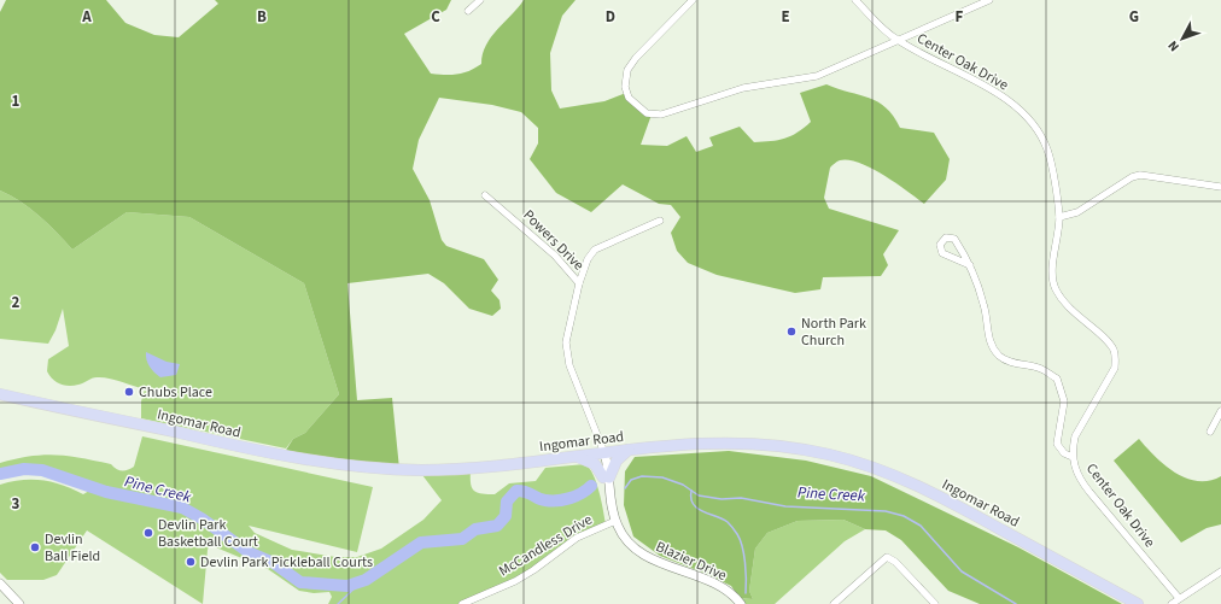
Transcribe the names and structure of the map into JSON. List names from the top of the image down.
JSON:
{
  "streets": {
    "main road": ["Ingomar Road"],
    "street": [
      "Center Oak Drive",
      "Powers Drive",
      "McCandless Drive",
      "Blazier Drive"
    ]
  },
  "crossings": [
    ["Powers Drive", "Ingomar Road"],
    ["Powers Drive", "Blazier Drive"],
    ["Ingomar Road", "Blazier Drive"],
    ["McCandless Drive", "Blazier Drive"]
  ],
  "water": ["Pine Creek"],
  "places": [
    "North Park Church",
    "Chubs Place",
    "Devlin Park Basketball Court",
    "Devlin Ball Field",
    "Devlin Park Pickleball Courts"
  ],
  "north": "bottom left",
  "grid": {
    "columns": [
      "A",
      "B",
      "C",
      "D",
      "E",
      "F",
      "G"
    ],
    "rows": ["1", "2", "3"]
  }
}
